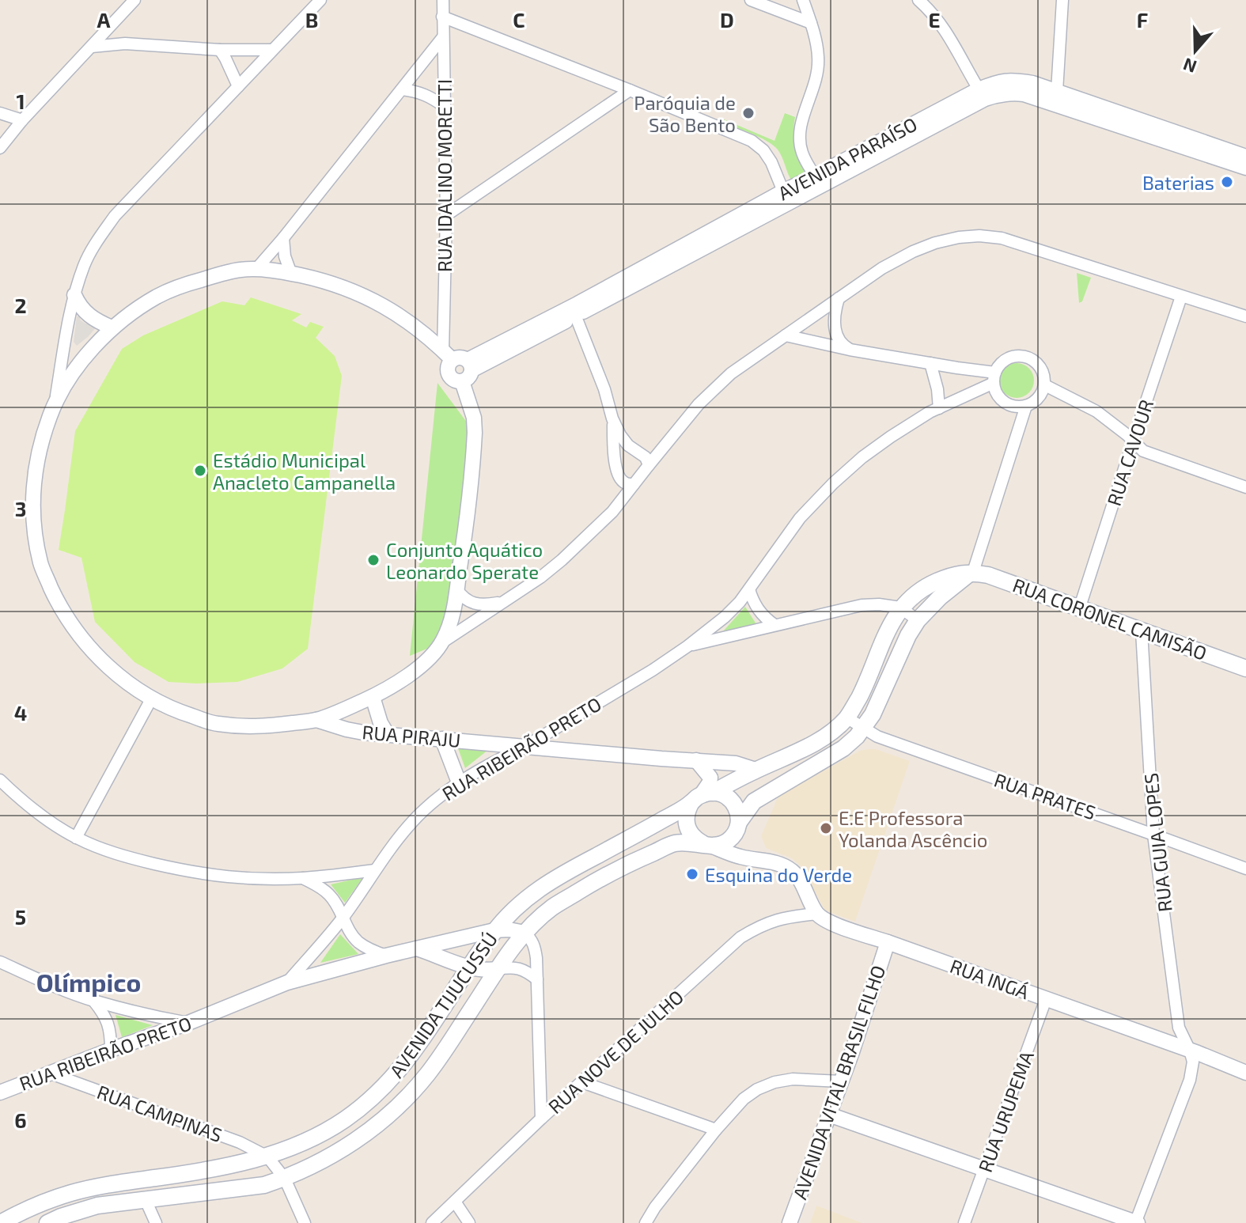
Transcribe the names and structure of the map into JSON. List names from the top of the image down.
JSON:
{
  "streets": {
    "main road": ["RUA CORONEL CAMISÃO", "AVENIDA TIJUCUSSÚ"],
    "street": [
      "AVENIDA PARAÍSO",
      "RUA IDALINO MORETTI",
      "RUA CAVOUR",
      "RUA PIRAJU",
      "RUA RIBEIRÃO PRETO",
      "RUA PRATES",
      "RUA GUIA LOPES",
      "RUA INGÁ",
      "RUA NOVE DE JULHO",
      "AVENIDA VITAL BRASIL FILHO",
      "RUA URUPEMA",
      "RUA CAMPINAS"
    ]
  },
  "crossings": [
    ["AVENIDA PARAÍSO", "RUA IDALINO MORETTI"],
    ["RUA CAVOUR", "RUA CORONEL CAMISÃO"],
    ["RUA CORONEL CAMISÃO", "RUA GUIA LOPES"],
    ["RUA CORONEL CAMISÃO", "AVENIDA TIJUCUSSÚ"],
    ["RUA PIRAJU", "RUA RIBEIRÃO PRETO"],
    ["RUA PIRAJU", "AVENIDA TIJUCUSSÚ"],
    ["RUA RIBEIRÃO PRETO", "RUA CAMPINAS"],
    ["RUA PRATES", "RUA GUIA LOPES"],
    ["RUA PRATES", "AVENIDA TIJUCUSSÚ"],
    ["RUA GUIA LOPES", "RUA INGÁ"],
    ["RUA INGÁ", "RUA NOVE DE JULHO"],
    ["RUA INGÁ", "AVENIDA VITAL BRASIL FILHO"],
    ["RUA INGÁ", "RUA URUPEMA"],
    ["AVENIDA TIJUCUSSÚ", "RUA CAMPINAS"]
  ],
  "districts": ["Olímpico"],
  "places": [
    "Paróquia de São Bento",
    "Baterias",
    "Estádio Municipal Anacleto Campanella",
    "Conjunto Aquático Leonardo Sperate",
    "E.E Professora Yolanda Ascêncio",
    "Esquina do Verde"
  ],
  "north": "bottom",
  "grid": {
    "columns": [
      "A",
      "B",
      "C",
      "D",
      "E",
      "F"
    ],
    "rows": [
      "1",
      "2",
      "3",
      "4",
      "5",
      "6"
    ]
  }
}
